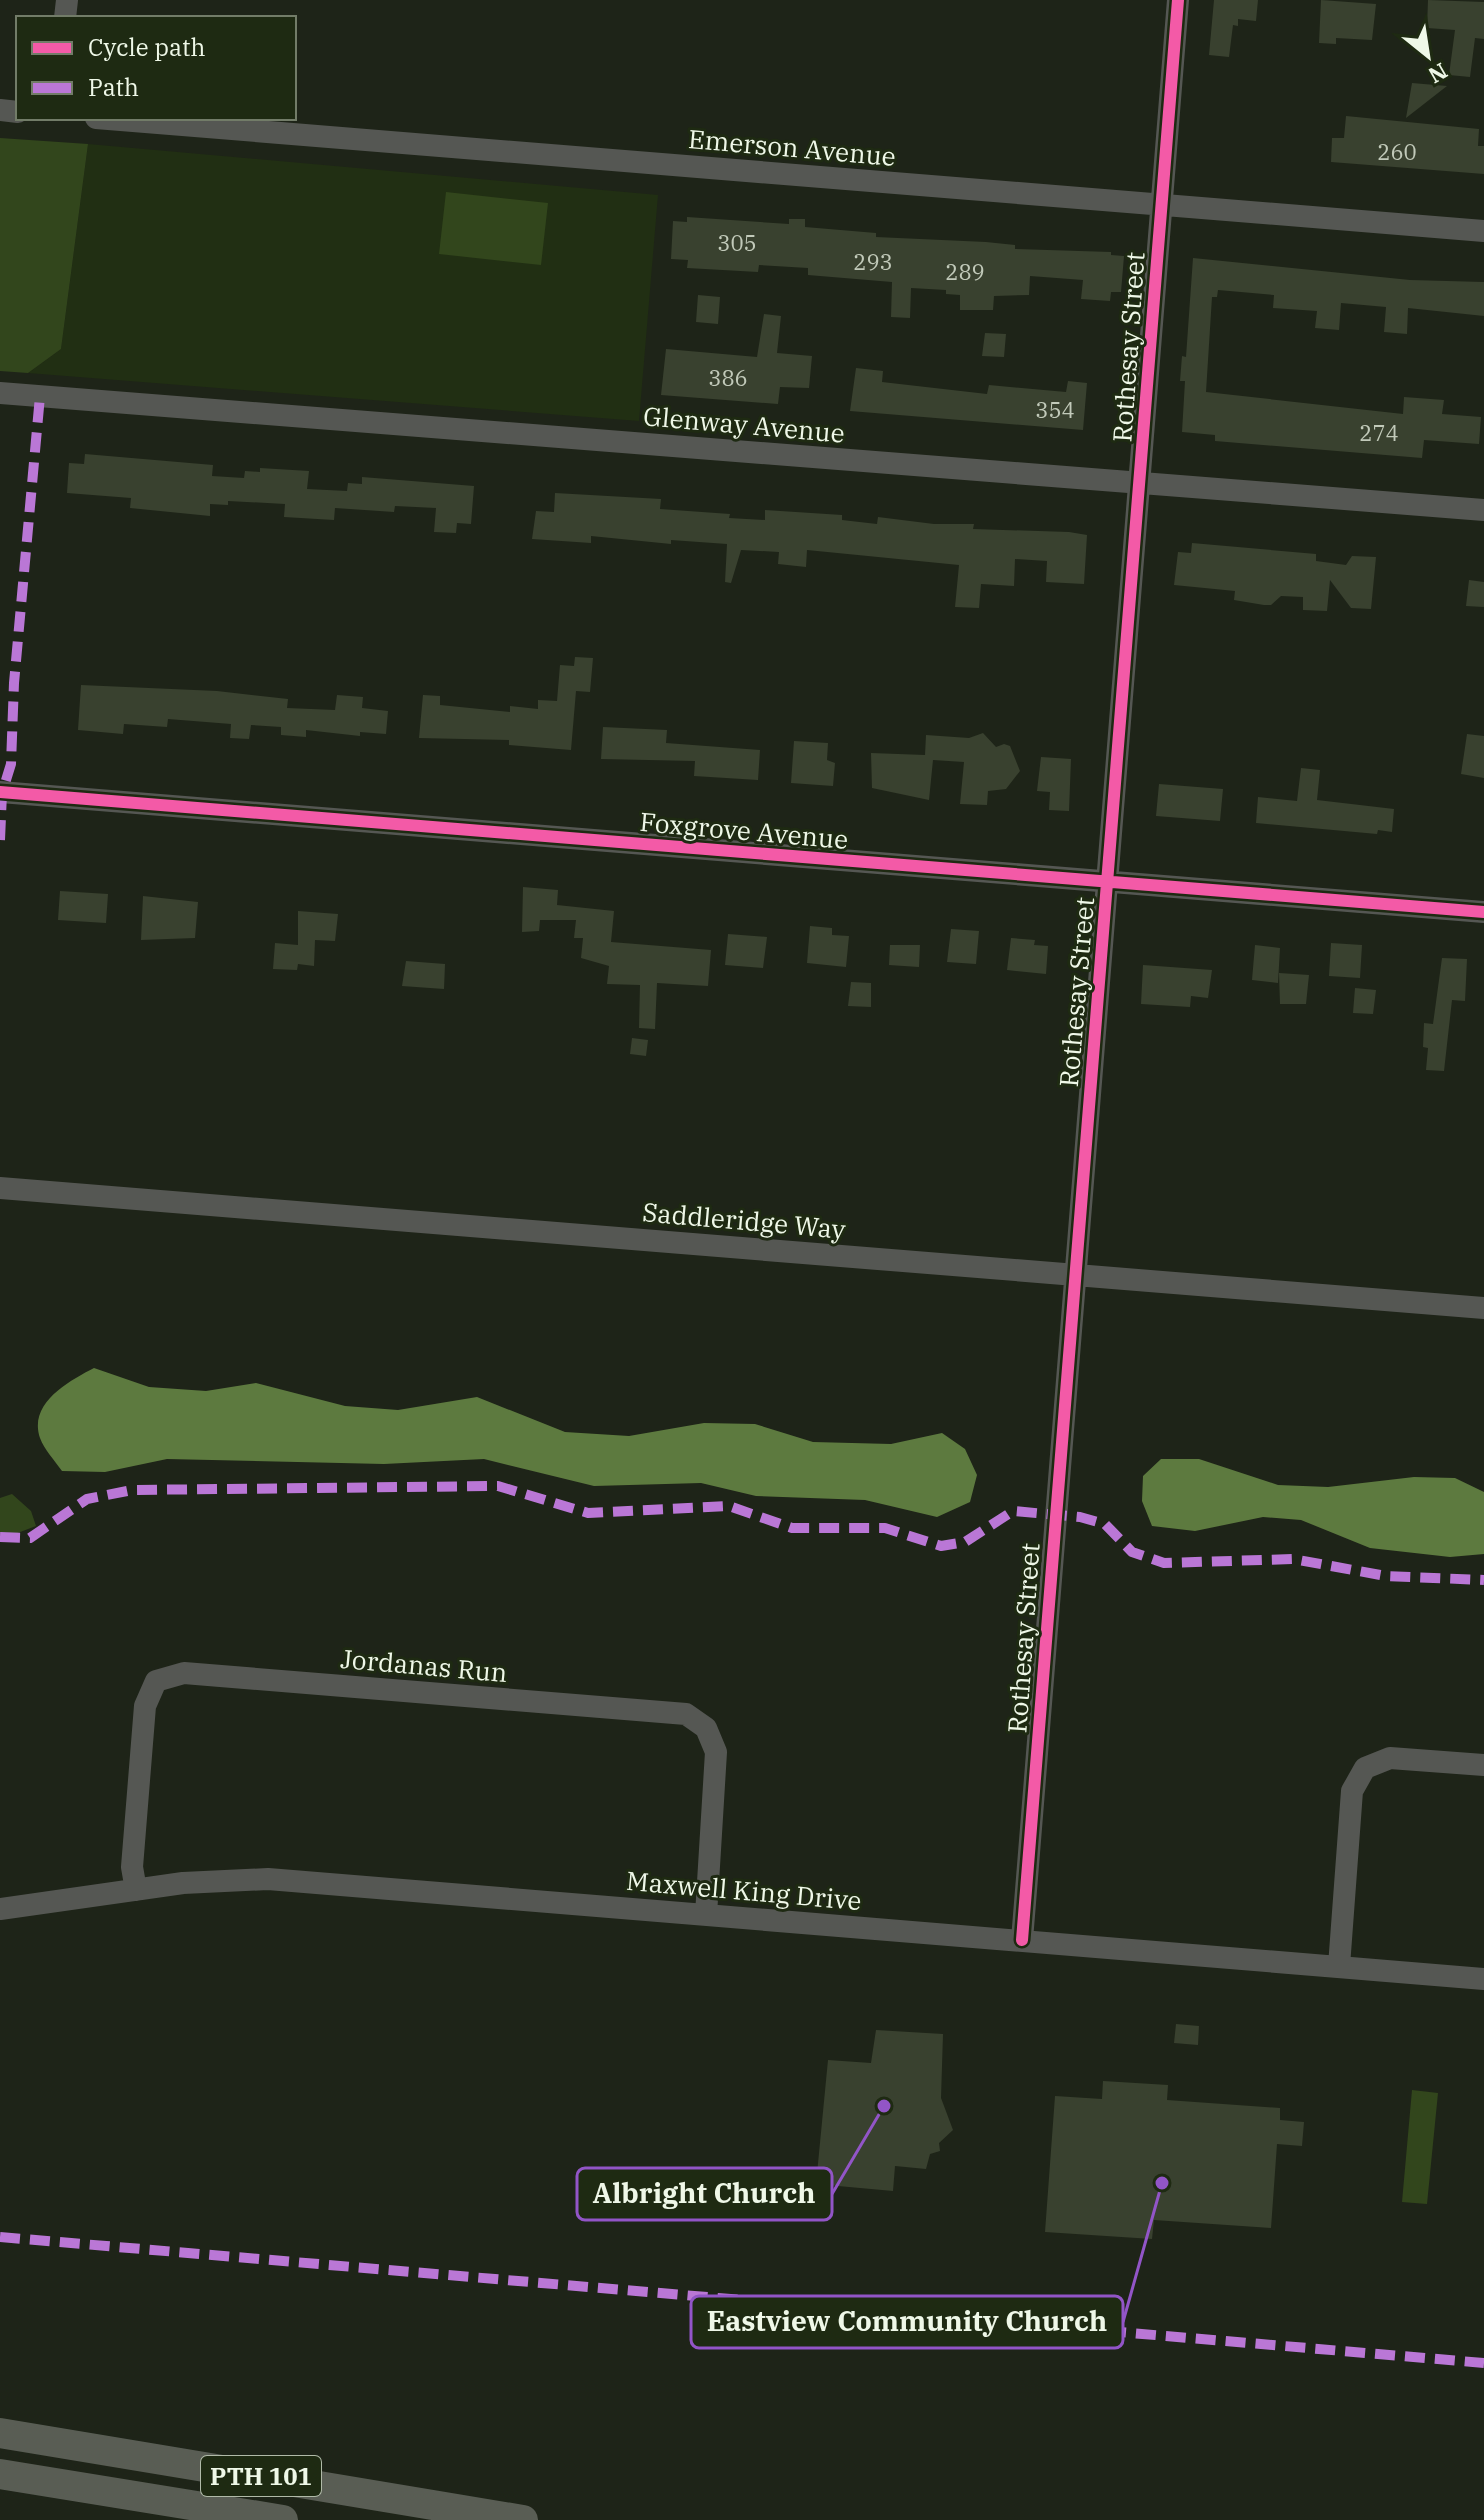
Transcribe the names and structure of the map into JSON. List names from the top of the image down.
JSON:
{
  "streets": {
    "highway": ["PTH 101"],
    "street": [
      "Emerson Avenue",
      "Rothesay Street",
      "Glenway Avenue",
      "Foxgrove Avenue",
      "Saddleridge Way",
      "Jordanas Run",
      "Maxwell King Drive"
    ]
  },
  "crossings": [
    ["Emerson Avenue", "Rothesay Street"],
    ["Rothesay Street", "Glenway Avenue"],
    ["Rothesay Street", "Foxgrove Avenue"],
    ["Rothesay Street", "Saddleridge Way"],
    ["Rothesay Street", "Maxwell King Drive"],
    ["Jordanas Run", "Maxwell King Drive"]
  ],
  "places": ["Albright Church", "Eastview Community Church"],
  "house_numbers": [
    "260",
    "305",
    "293",
    "289",
    "386",
    "354",
    "274"
  ],
  "legend": ["Cycle path", "Path"],
  "north": "bottom right"
}
